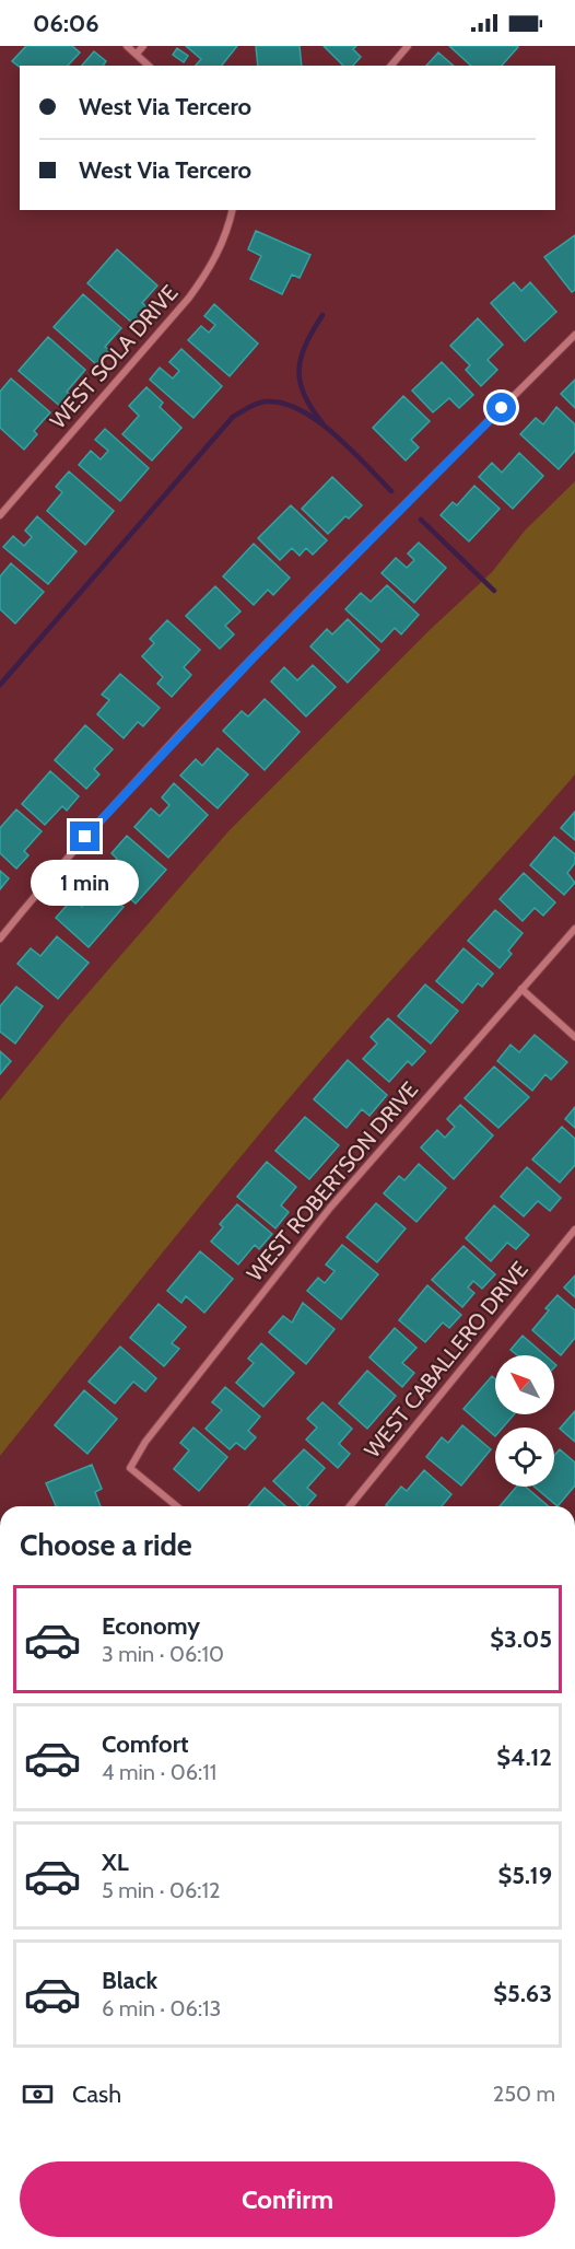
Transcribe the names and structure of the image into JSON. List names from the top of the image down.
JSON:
{
  "streets": {
    "street": ["WEST SOLA DRIVE", "WEST ROBERTSON DRIVE", "WEST CABALLERO DRIVE"]
  },
  "north": "top left",
  "page": {
    "status": "06:06",
    "banner": ["West Via Tercero", "West Via Tercero"],
    "bubble": "1 min",
    "heading": "Choose a ride",
    "list": [
      {
        "name": "Economy",
        "note": "3 min · 06:10",
        "value": "$3.05"
      },
      {
        "name": "Comfort",
        "note": "4 min · 06:11",
        "value": "$4.12"
      },
      {
        "name": "XL",
        "note": "5 min · 06:12",
        "value": "$5.19"
      },
      {
        "name": "Black",
        "note": "6 min · 06:13",
        "value": "$5.63"
      }
    ],
    "pay": ["Cash", "250 m"],
    "buttons": "Confirm"
  }
}
